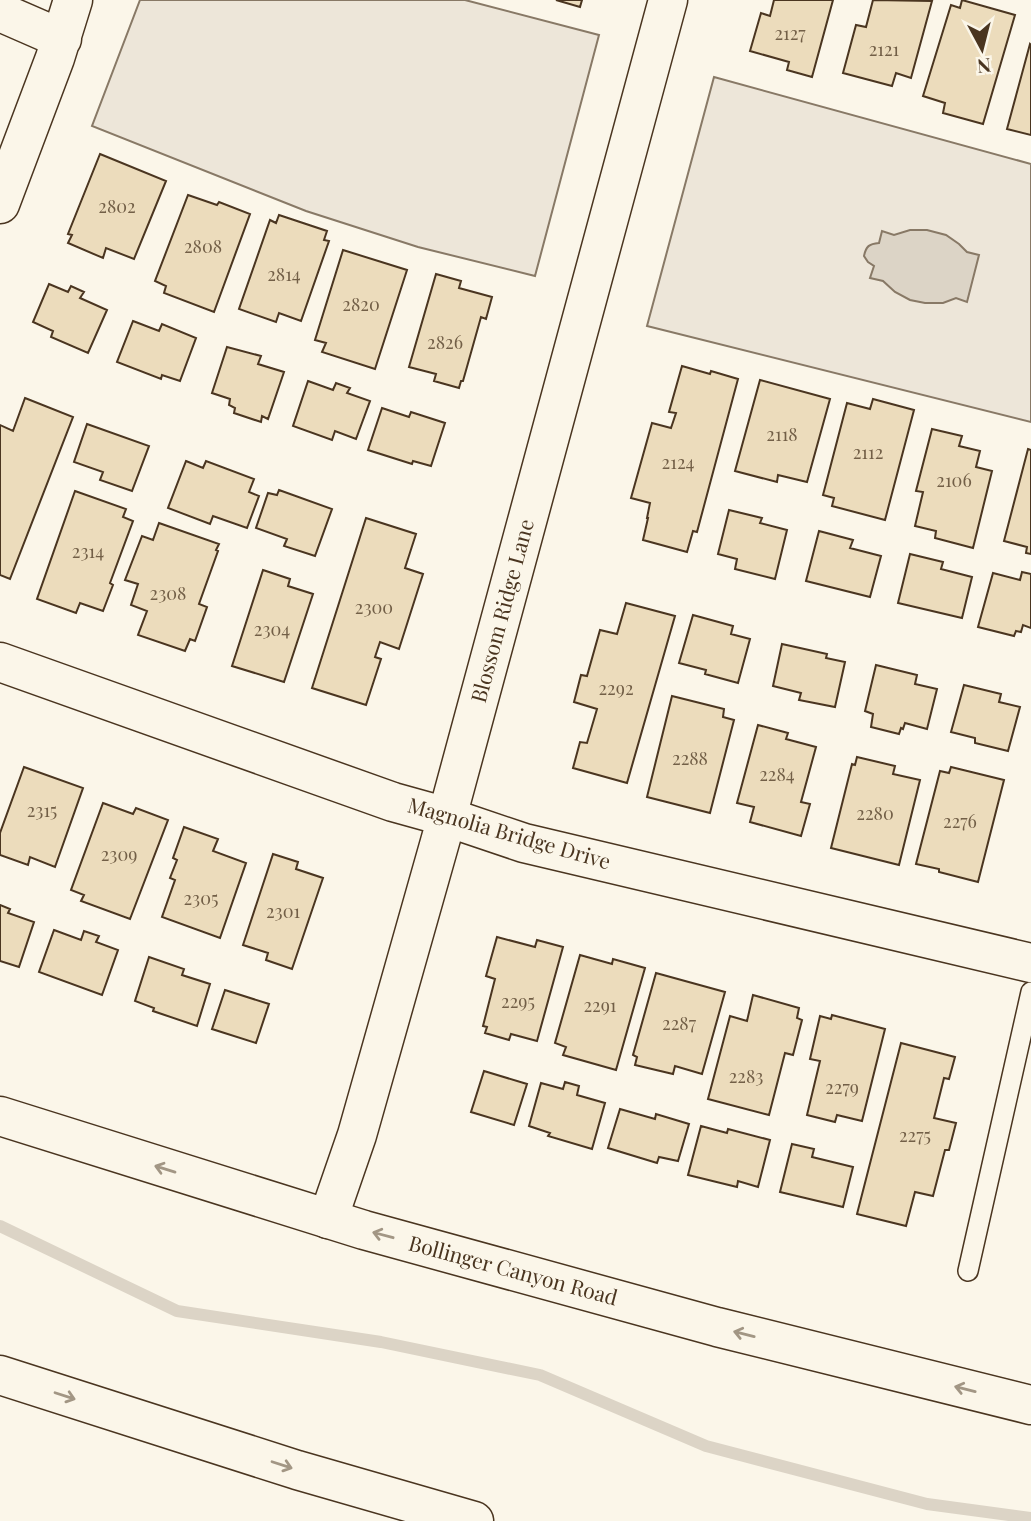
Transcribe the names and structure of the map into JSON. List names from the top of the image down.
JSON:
{
  "streets": {
    "street": ["Blossom Ridge Lane", "Magnolia Bridge Drive", "Bollinger Canyon Road"]
  },
  "crossings": [
    ["Blossom Ridge Lane", "Magnolia Bridge Drive"],
    ["Blossom Ridge Lane", "Bollinger Canyon Road"]
  ],
  "house_numbers": [
    "2127",
    "2121",
    "2802",
    "2808",
    "2814",
    "2820",
    "2826",
    "2118",
    "2112",
    "2124",
    "2106",
    "2314",
    "2308",
    "2300",
    "2304",
    "2292",
    "2288",
    "2284",
    "2315",
    "2280",
    "2276",
    "2309",
    "2305",
    "2301",
    "2295",
    "2291",
    "2287",
    "2283",
    "2279",
    "2275"
  ],
  "north": "bottom"
}
